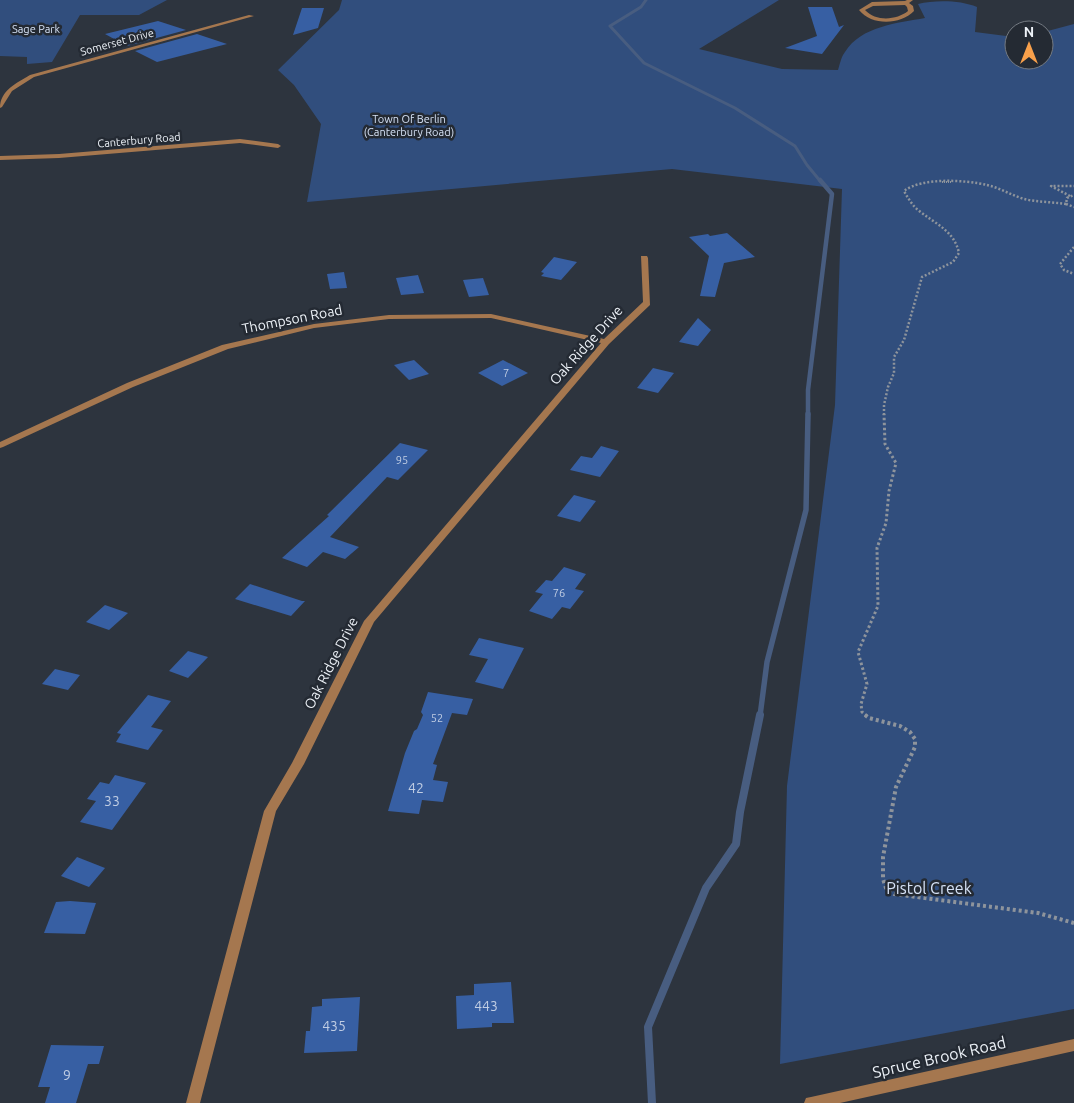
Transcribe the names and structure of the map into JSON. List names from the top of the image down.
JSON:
{
  "streets": {
    "street": [
      "Somerset Drive",
      "Canterbury Road",
      "Thompson Road",
      "Oak Ridge Drive",
      "Spruce Brook Road"
    ]
  },
  "crossings": [
    ["Thompson Road", "Oak Ridge Drive"]
  ],
  "parks": ["Sage Park", "Town Of Berlin (Canterbury Road)", "Pistol Creek"],
  "house_numbers": [
    "7",
    "95",
    "76",
    "52",
    "42",
    "33",
    "443",
    "435",
    "9"
  ],
  "north": "top"
}
